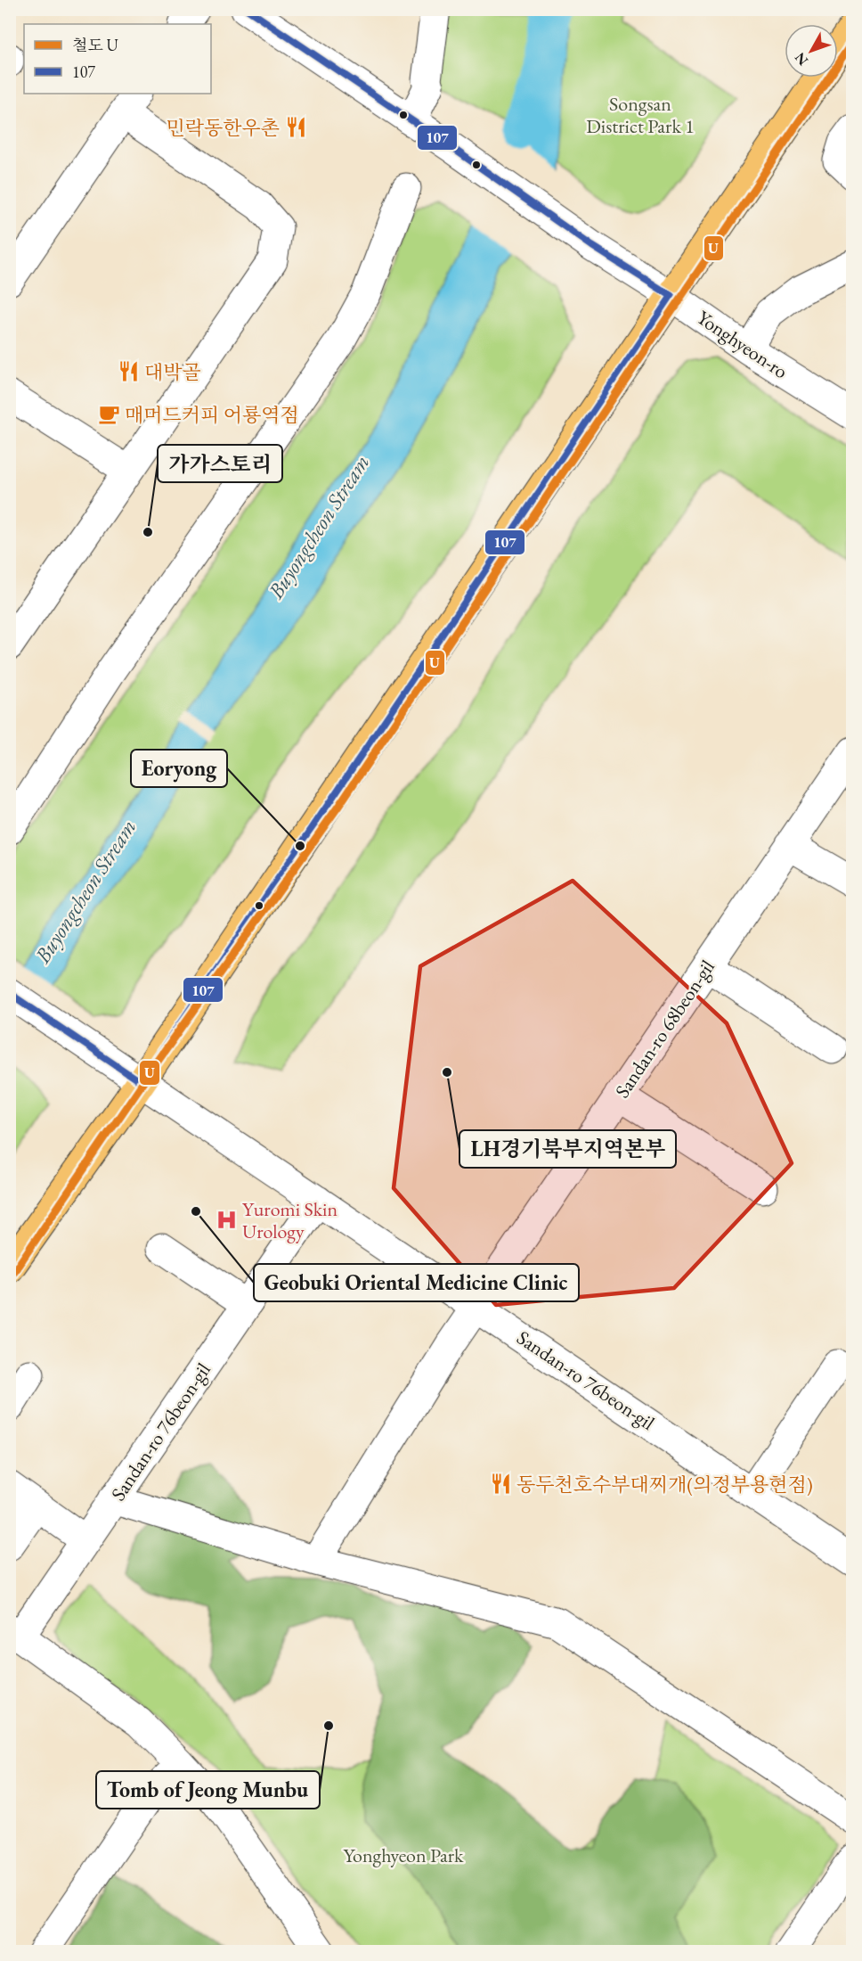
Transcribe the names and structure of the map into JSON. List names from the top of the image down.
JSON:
{
  "streets": {
    "street": ["Yonghyeon-ro", "Sandan-ro 68beon-gil", "Sandan-ro 76beon-gil"]
  },
  "crossings": [
    ["Sandan-ro 68beon-gil", "Sandan-ro 76beon-gil"]
  ],
  "water": ["Buyongcheon Stream"],
  "parks": ["Songsan District Park 1", "Yonghyeon Park"],
  "places": {
    "restaurant": ["민락동한우촌", "대박골", "동두천호수부대찌개(의정부용현점)"],
    "cafe": ["매머드커피 어룡역점"],
    "other": [
      "가가스토리",
      "Eoryong",
      "LH경기북부지역본부",
      "Geobuki Oriental Medicine Clinic",
      "Tomb of Jeong Munbu"
    ],
    "hospital": ["Yuromi Skin Urology"]
  },
  "lines": ["transit line 107", "rail line U"],
  "legend": ["철도 U", "107"],
  "north": "bottom left"
}
